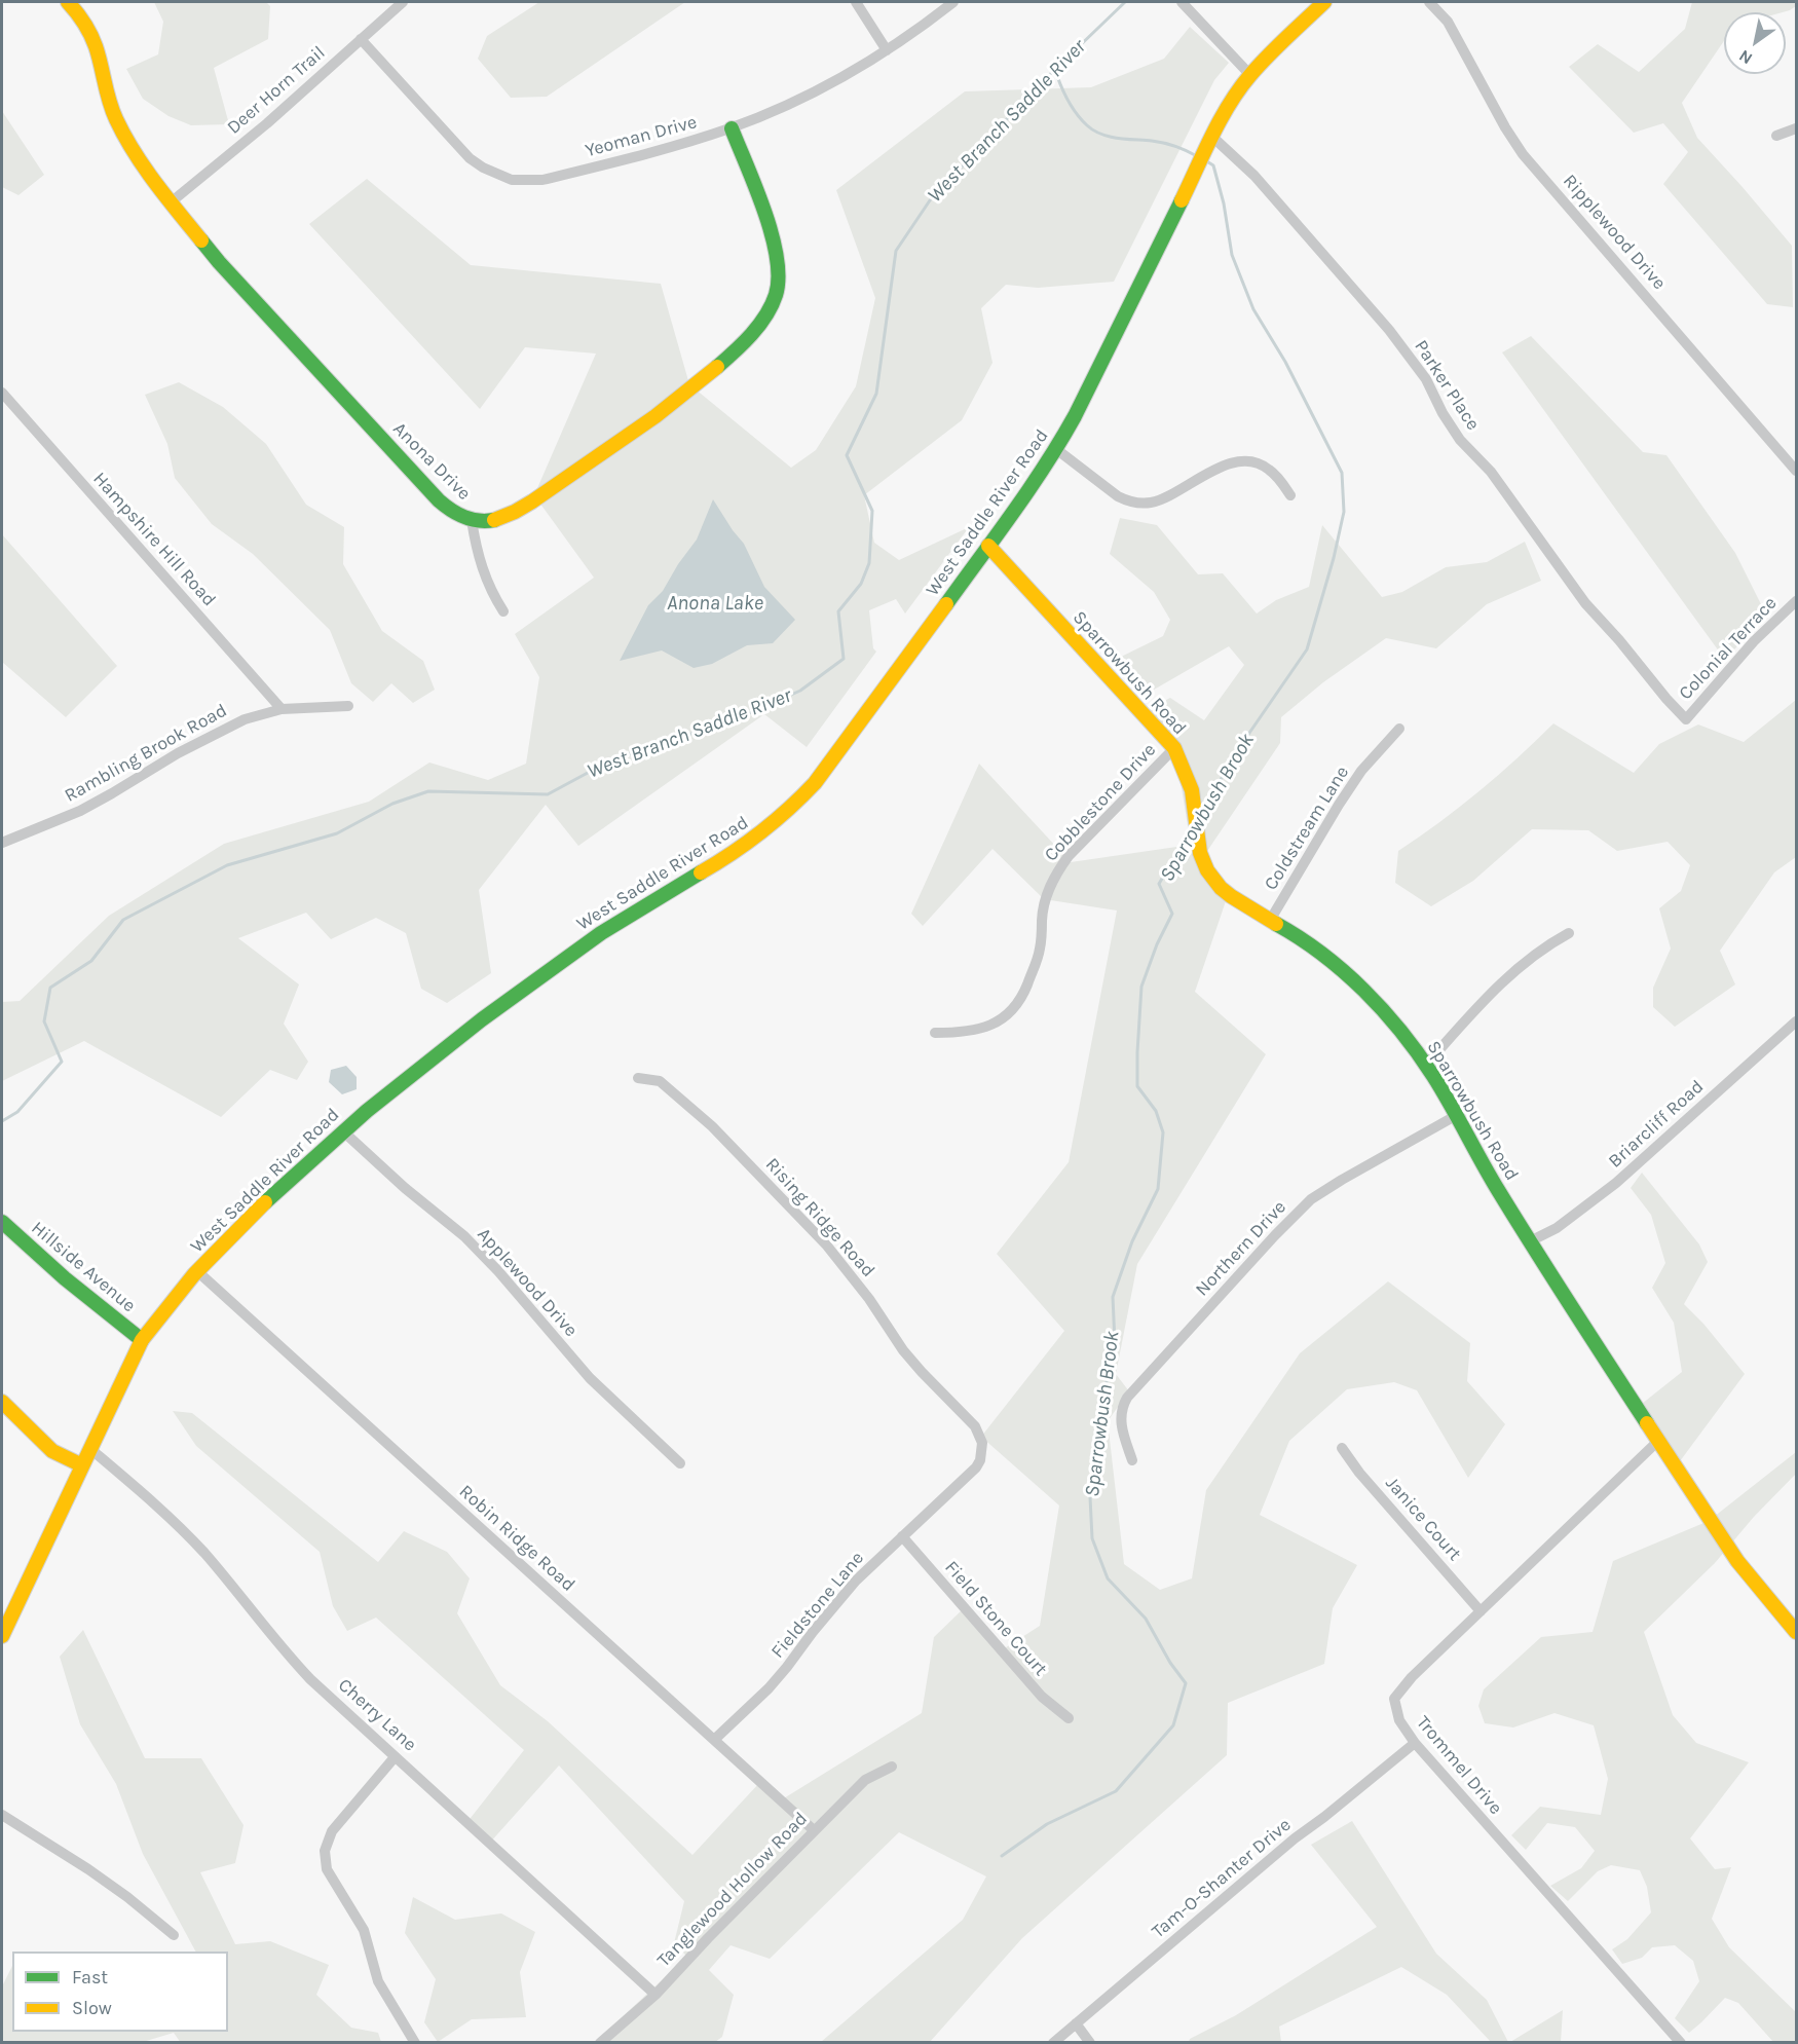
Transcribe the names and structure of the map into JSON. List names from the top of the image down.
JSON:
{
  "streets": {
    "street": [
      "Deer Horn Trail",
      "Yeoman Drive",
      "Ripplewood Drive",
      "Parker Place",
      "Anona Drive",
      "West Saddle River Road",
      "Hampshire Hill Road",
      "Colonial Terrace",
      "Sparrowbush Road",
      "Rambling Brook Road",
      "Cobblestone Drive",
      "Coldstream Lane",
      "Briarcliff Road",
      "Rising Ridge Road",
      "Northern Drive",
      "Hillside Avenue",
      "Applewood Drive",
      "Janice Court",
      "Robin Ridge Road",
      "Fieldstone Lane",
      "Field Stone Court",
      "Cherry Lane",
      "Trommel Drive",
      "Tam-O-Shanter Drive",
      "Tanglewood Hollow Road"
    ]
  },
  "crossings": [
    ["Deer Horn Trail", "Yeoman Drive"],
    ["Deer Horn Trail", "Anona Drive"],
    ["Yeoman Drive", "Anona Drive"],
    ["Parker Place", "West Saddle River Road"],
    ["Parker Place", "Colonial Terrace"],
    ["West Saddle River Road", "Sparrowbush Road"],
    ["West Saddle River Road", "Hillside Avenue"],
    ["West Saddle River Road", "Applewood Drive"],
    ["West Saddle River Road", "Robin Ridge Road"],
    ["West Saddle River Road", "Cherry Lane"],
    ["Hampshire Hill Road", "Rambling Brook Road"],
    ["Sparrowbush Road", "Cobblestone Drive"],
    ["Sparrowbush Road", "Coldstream Lane"],
    ["Sparrowbush Road", "Briarcliff Road"],
    ["Sparrowbush Road", "Northern Drive"],
    ["Sparrowbush Road", "Trommel Drive"],
    ["Rising Ridge Road", "Fieldstone Lane"],
    ["Janice Court", "Trommel Drive"],
    ["Robin Ridge Road", "Fieldstone Lane"],
    ["Robin Ridge Road", "Tanglewood Hollow Road"],
    ["Fieldstone Lane", "Field Stone Court"],
    ["Cherry Lane", "Tanglewood Hollow Road"],
    ["Trommel Drive", "Tam-O-Shanter Drive"]
  ],
  "water": ["West Branch Saddle River", "Anona Lake", "Sparrowbush Brook"],
  "legend": ["Fast", "Slow"],
  "north": "bottom left"
}
